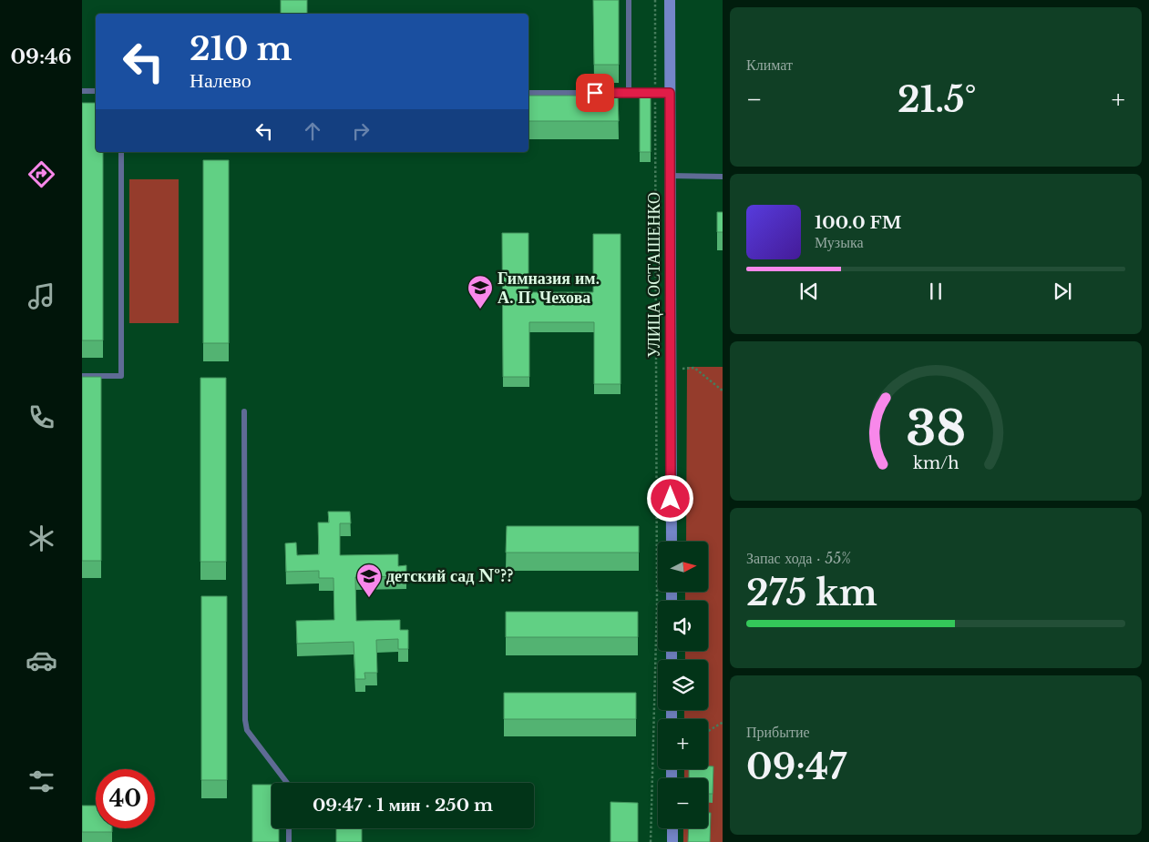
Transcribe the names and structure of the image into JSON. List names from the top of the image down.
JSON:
{
  "streets": {
    "street": ["УЛИЦА ОСТАШЕНКО"]
  },
  "places": {
    "school or university": ["Гимназия им. А. П. Чехова", "детский сад №??"]
  },
  "north": "right",
  "page": {
    "tabs": "09:46",
    "tile": [
      "Климат",
      ["Запас хода · 55%", "275 km"],
      ["Прибытие", "09:47"]
    ],
    "turn": ["210 m", "Налево"],
    "heat": ["−", "21.5°", "+"],
    "song": ["100.0 FM", "Музыка"],
    "map_buttons": ["+", "−"],
    "limit": "40",
    "trip": "09:47 · 1 мин · 250 m",
    "gauge": ["38", "km/h"]
  }
}
